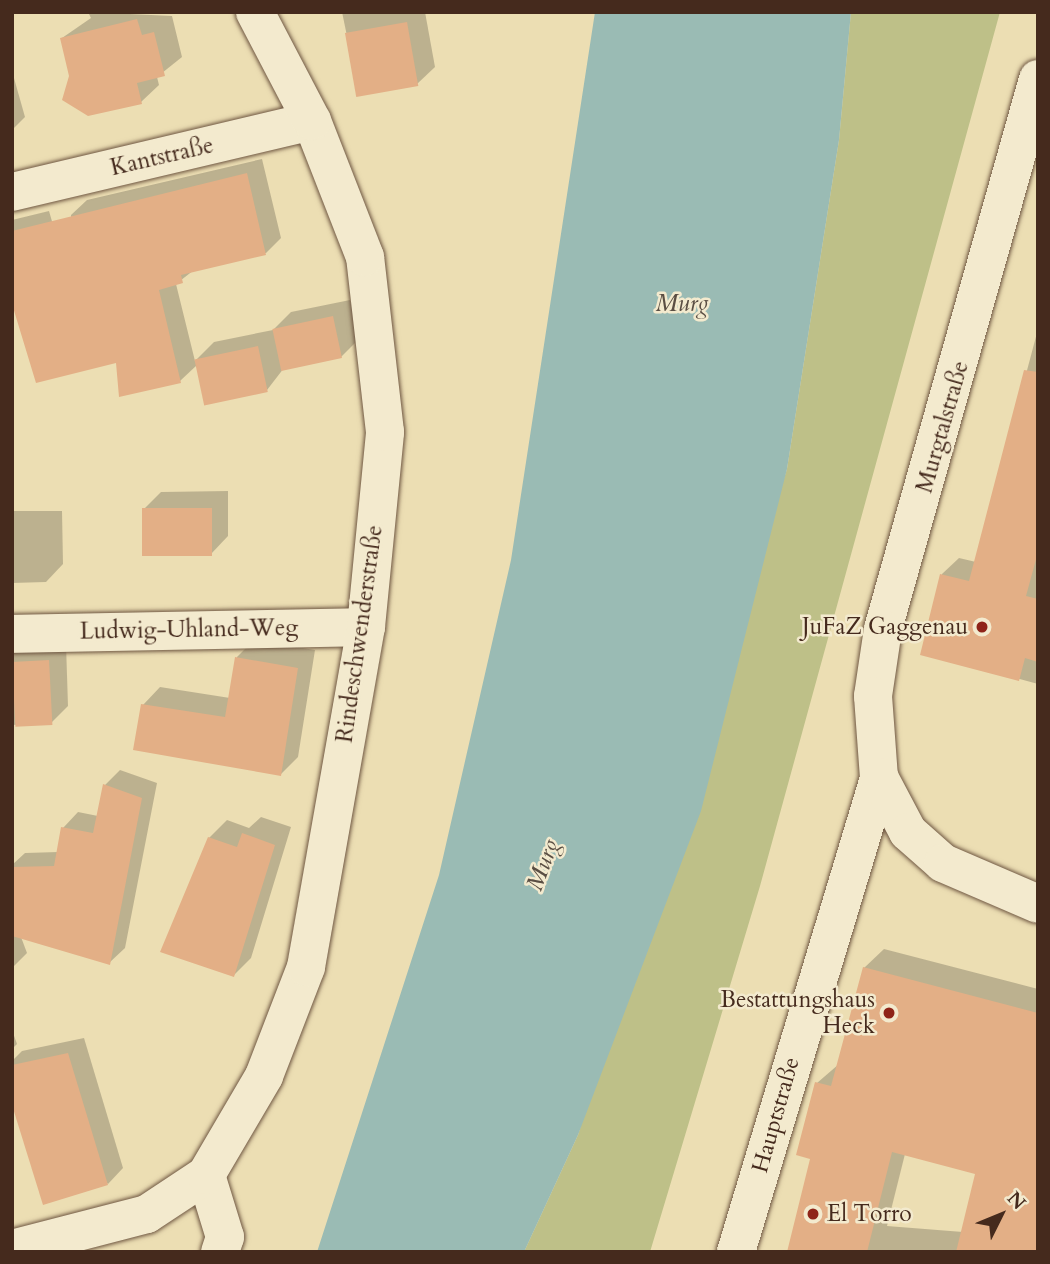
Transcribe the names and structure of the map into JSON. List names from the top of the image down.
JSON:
{
  "streets": {
    "street": [
      "Kantstraße",
      "Murgtalstraße",
      "Ludwig-Uhland-Weg",
      "Rindeschwenderstraße",
      "Hauptstraße"
    ]
  },
  "crossings": [
    ["Kantstraße", "Rindeschwenderstraße"],
    ["Murgtalstraße", "Hauptstraße"],
    ["Ludwig-Uhland-Weg", "Rindeschwenderstraße"]
  ],
  "water": ["Murg"],
  "places": ["JuFaZ Gaggenau", "Bestattungshaus Heck", "El Torro"],
  "north": "top right"
}
